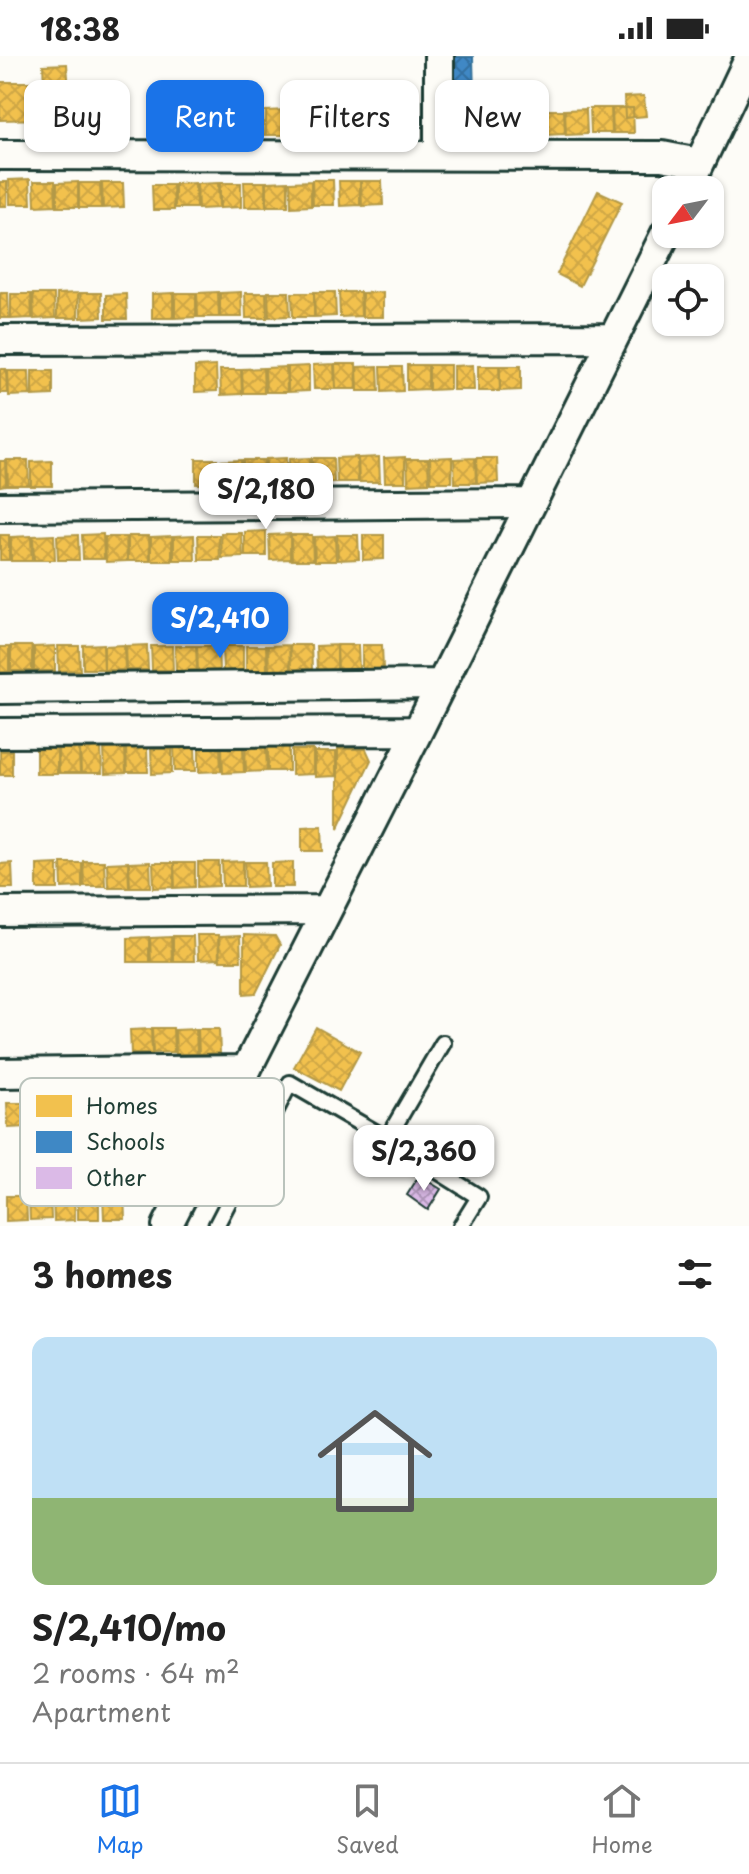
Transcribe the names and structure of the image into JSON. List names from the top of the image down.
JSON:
{
  "legend": ["Homes", "Schools", "Other"],
  "north": "bottom left",
  "page": {
    "status": "18:38",
    "chip": [
      "Buy",
      "Rent",
      "Filters",
      "New"
    ],
    "price": ["S/2,180", "S/2,410", "S/2,360"],
    "heading": "3 homes",
    "list": [
      {
        "name": "S/2,410/mo",
        "note": "2 rooms · 64 m² · Apartment"
      }
    ],
    "tabs": ["Map", "Saved", "Home"]
  }
}
